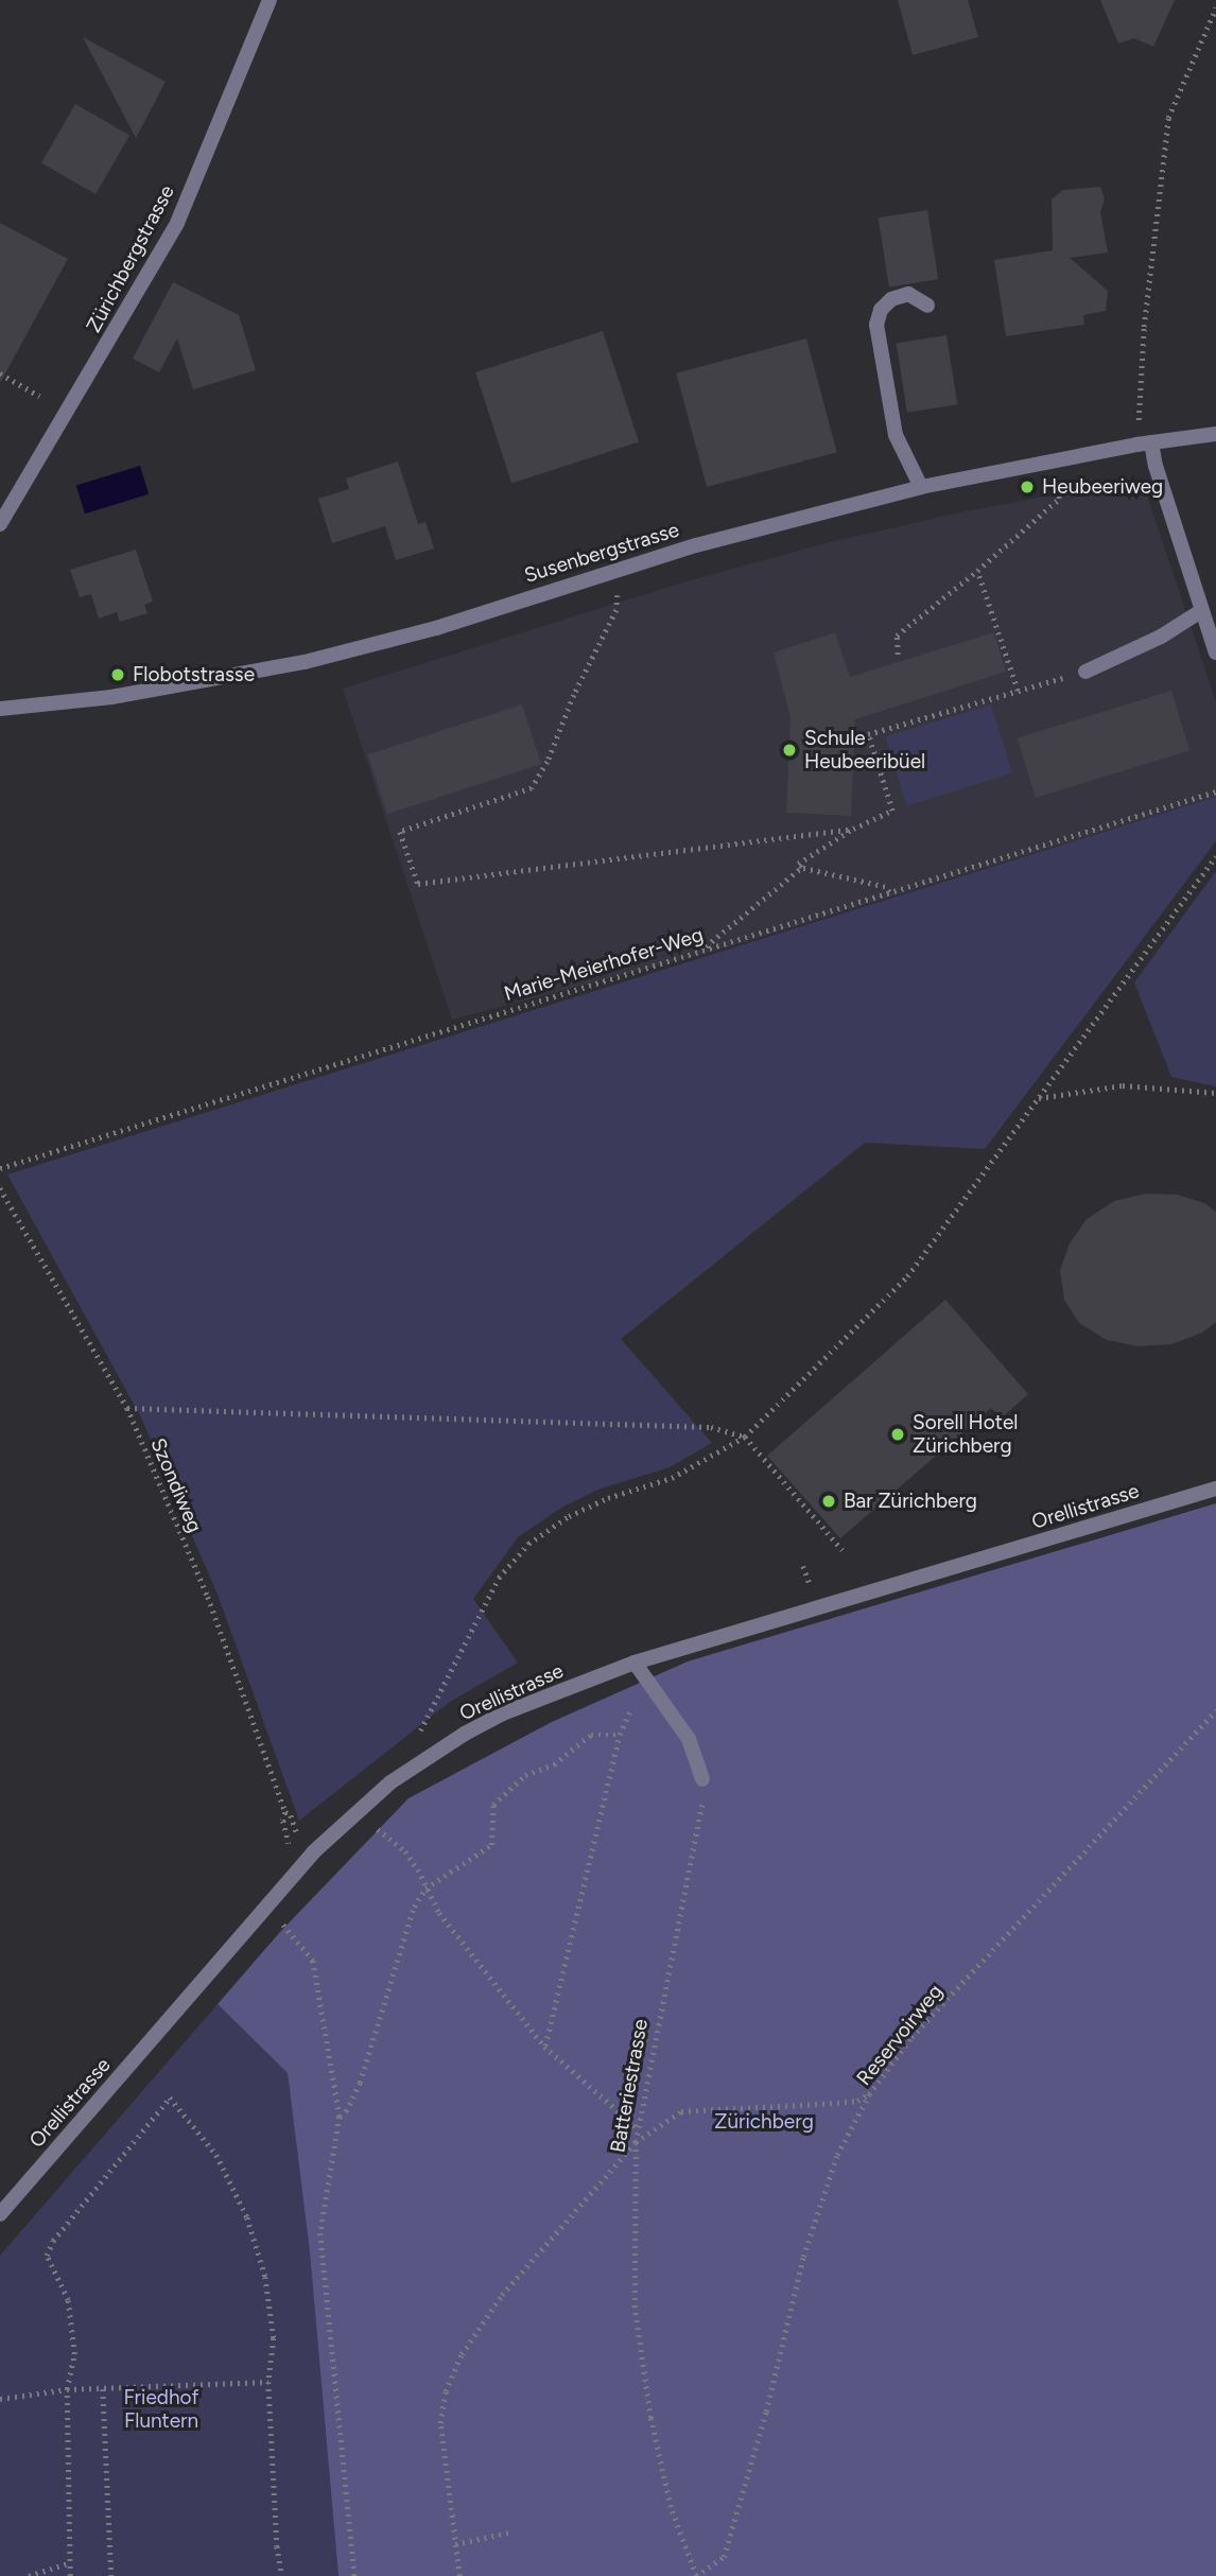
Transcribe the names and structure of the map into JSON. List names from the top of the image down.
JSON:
{
  "streets": {
    "street": ["Zürichbergstrasse", "Susenbergstrasse", "Orellistrasse"],
    "path": [
      "Marie-Meierhofer-Weg",
      "Szondiweg",
      "Reservoirweg",
      "Batteriestrasse"
    ]
  },
  "crossings": [
    ["Reservoirweg", "Batteriestrasse"]
  ],
  "parks": ["Zürichberg", "Friedhof Fluntern"],
  "places": [
    "Heubeeriweg",
    "Flobotstrasse",
    "Schule Heubeeribüel",
    "Sorell Hotel Zürichberg",
    "Bar Zürichberg"
  ]
}
